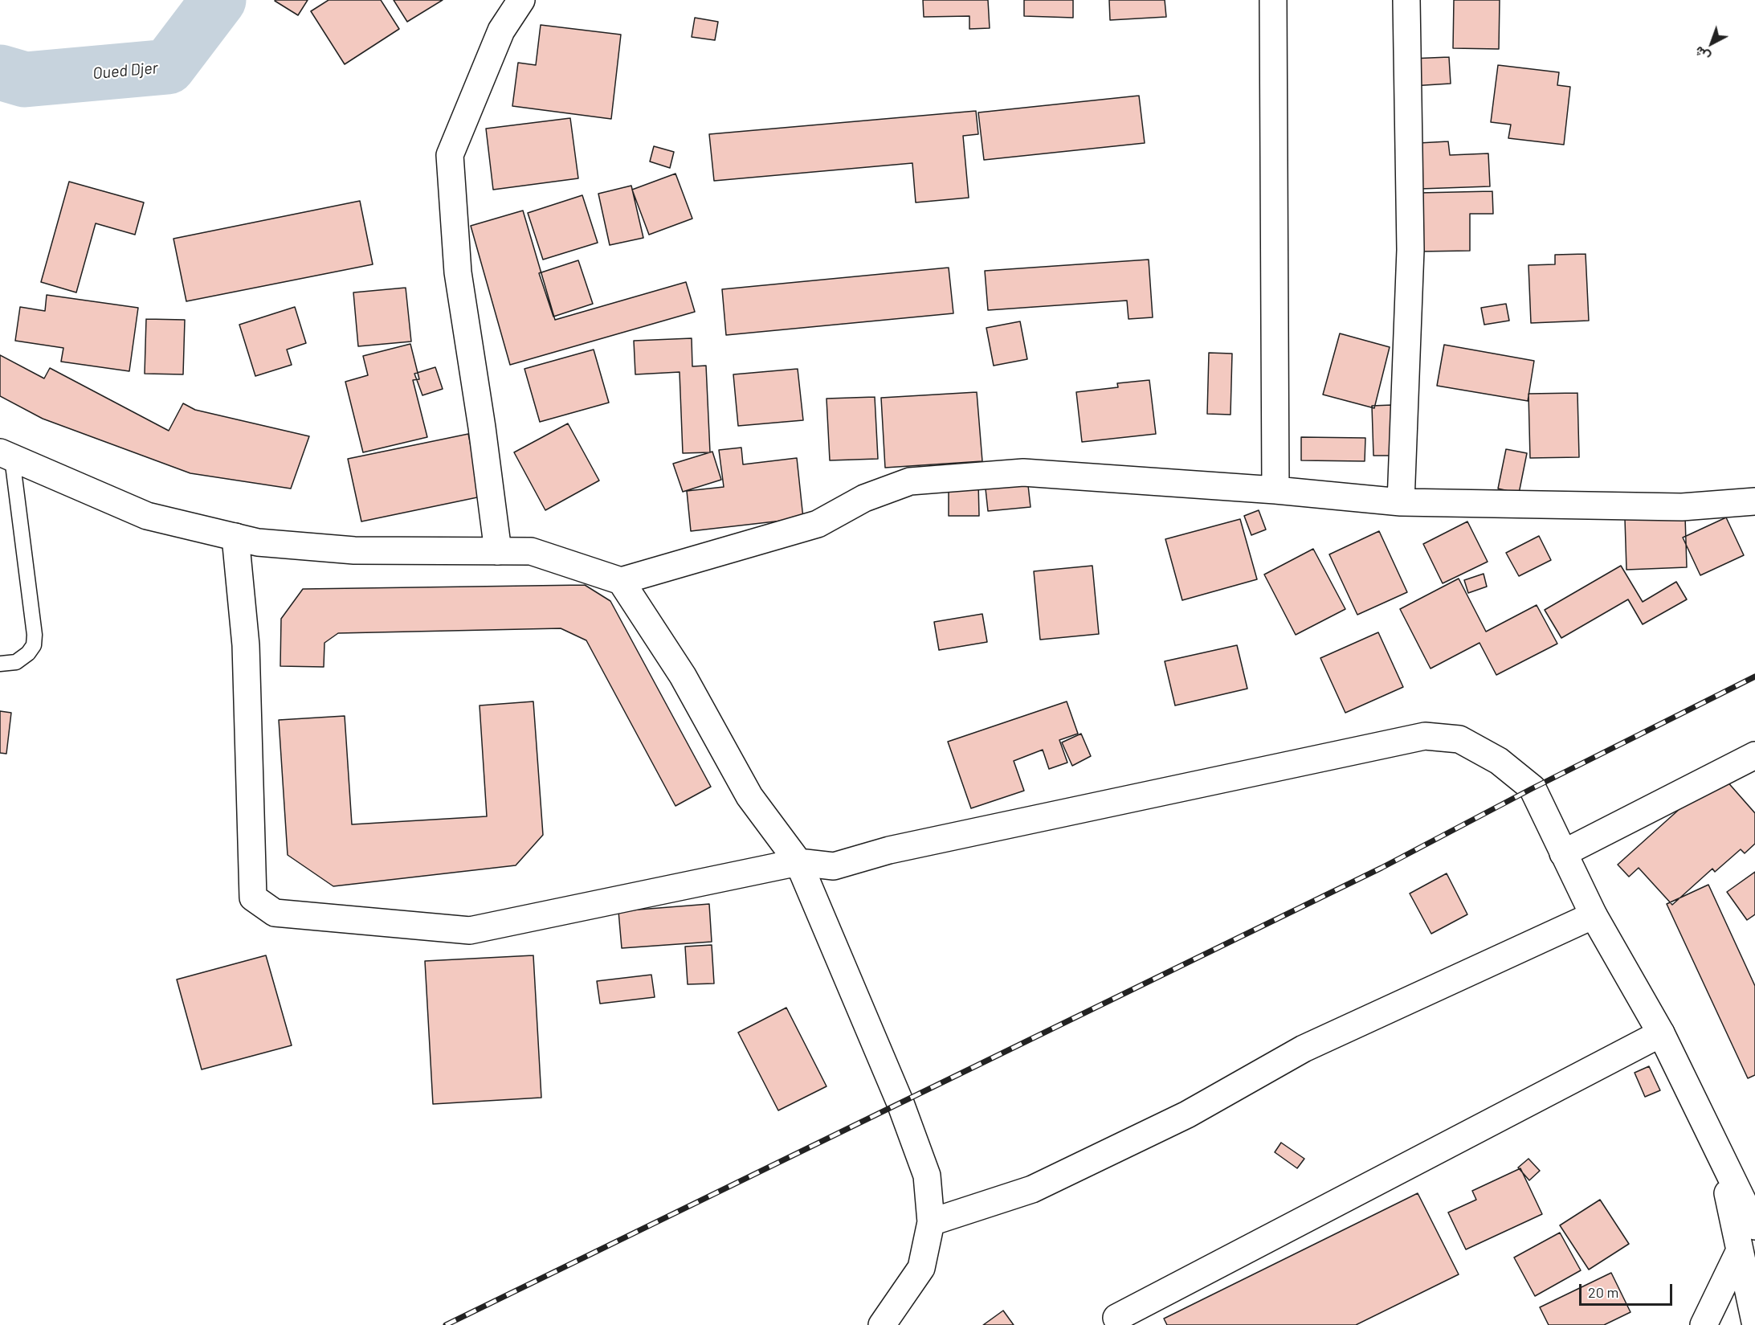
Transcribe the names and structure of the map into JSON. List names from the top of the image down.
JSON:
{
  "water": ["Oued Djer"],
  "scale_bar": "20 m",
  "north": "bottom left"
}
